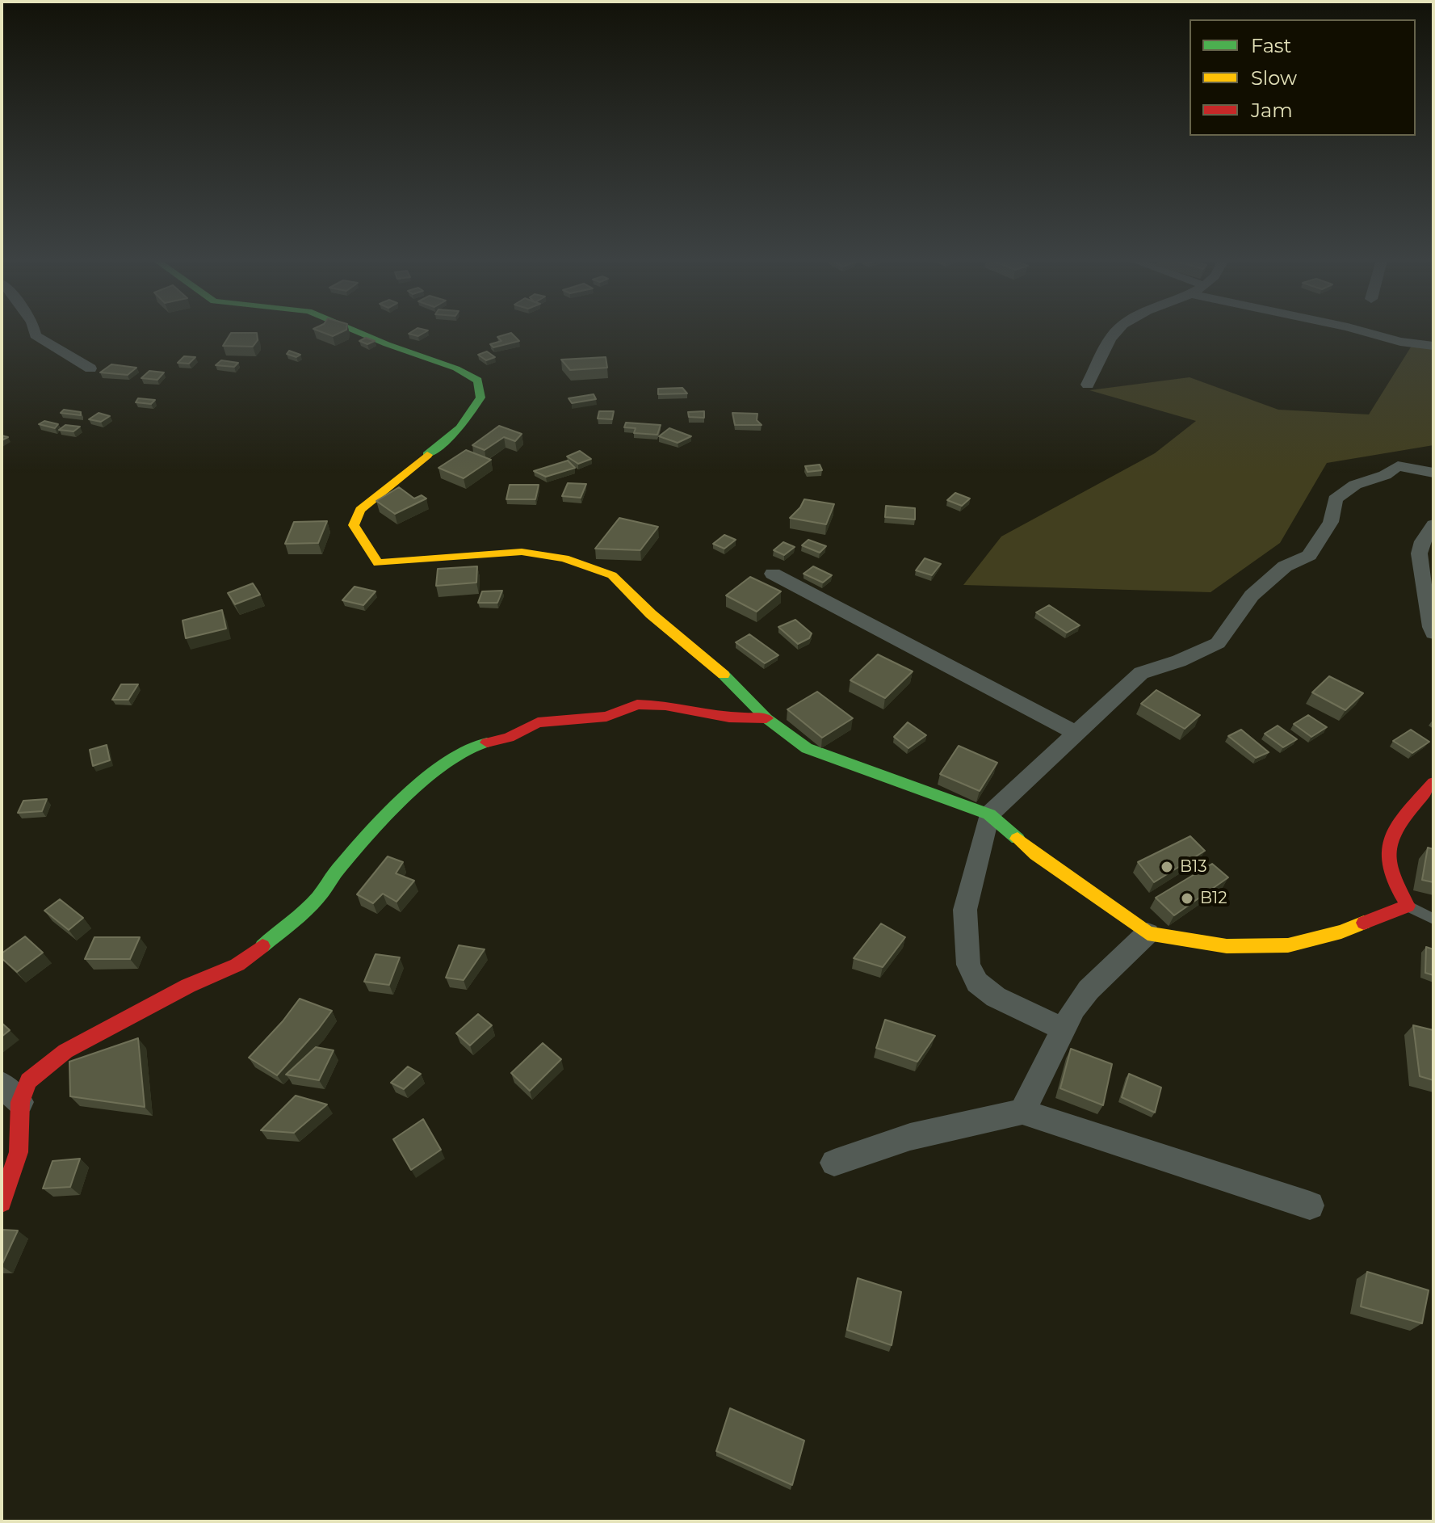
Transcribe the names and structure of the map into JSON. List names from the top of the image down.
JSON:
{
  "places": ["B13", "B12"],
  "legend": ["Fast", "Slow", "Jam"]
}
